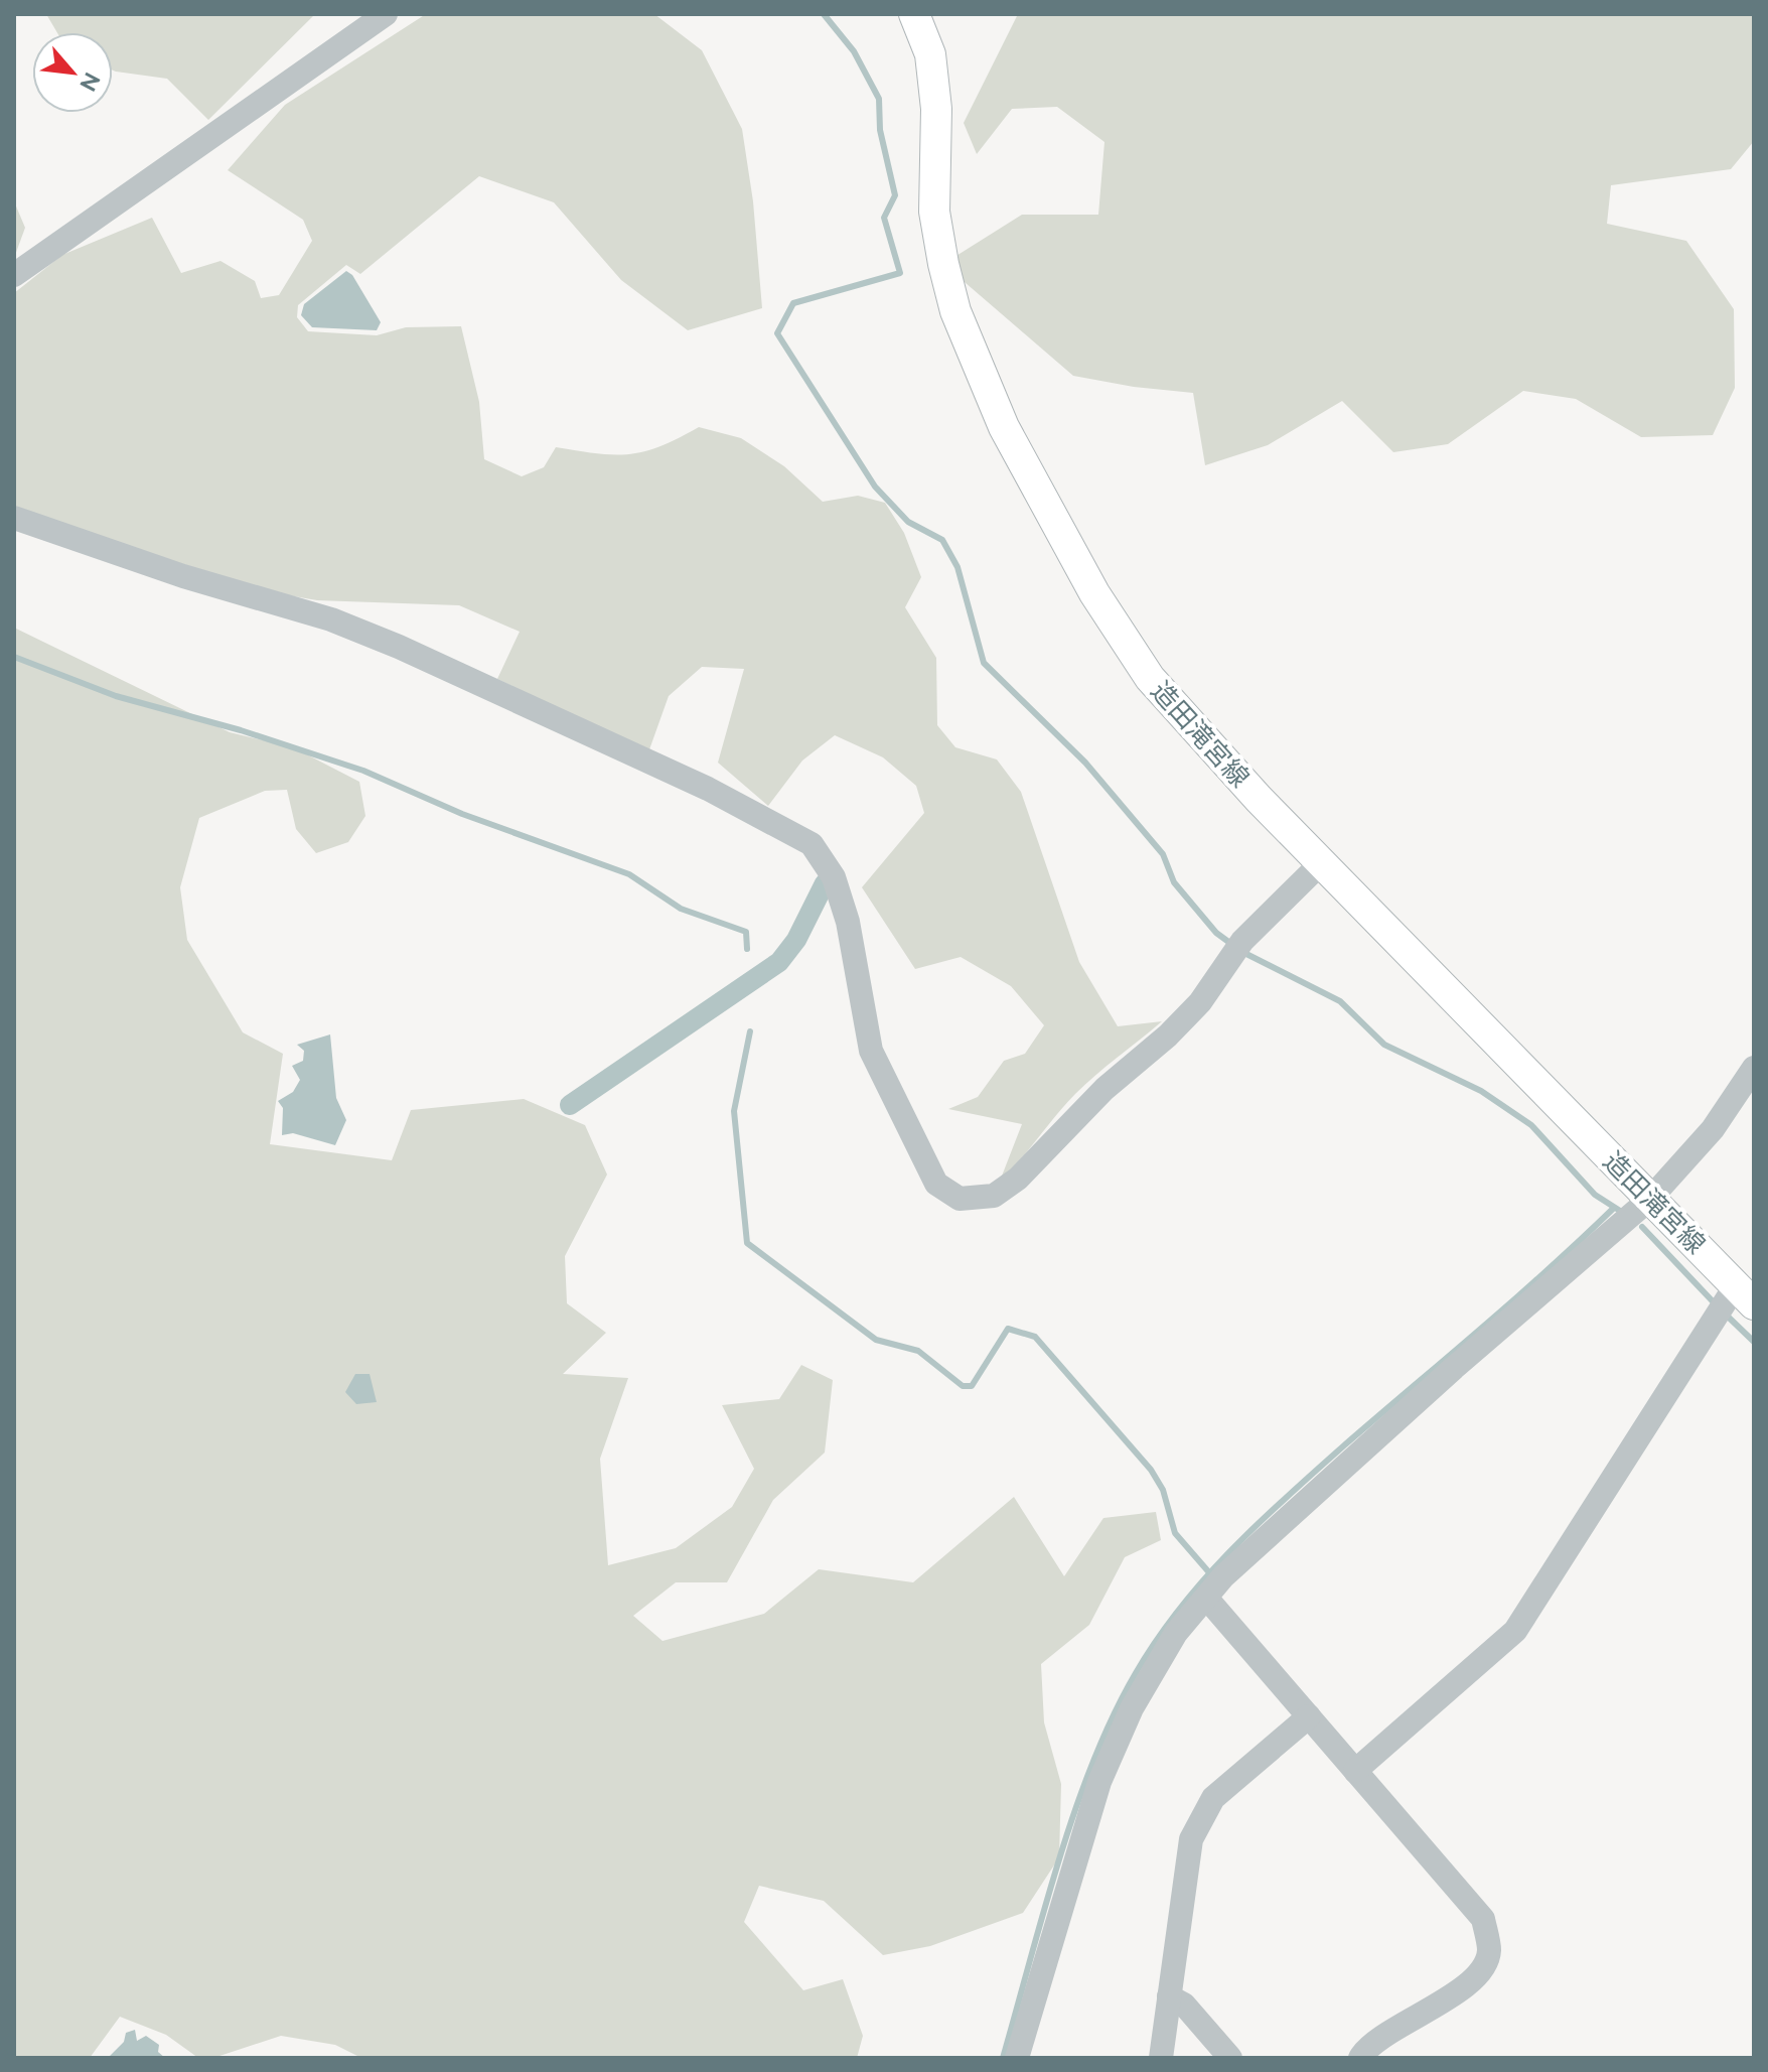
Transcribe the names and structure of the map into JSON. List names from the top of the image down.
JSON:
{
  "streets": {
    "main road": ["造田滝宮線"]
  },
  "north": "bottom right"
}
